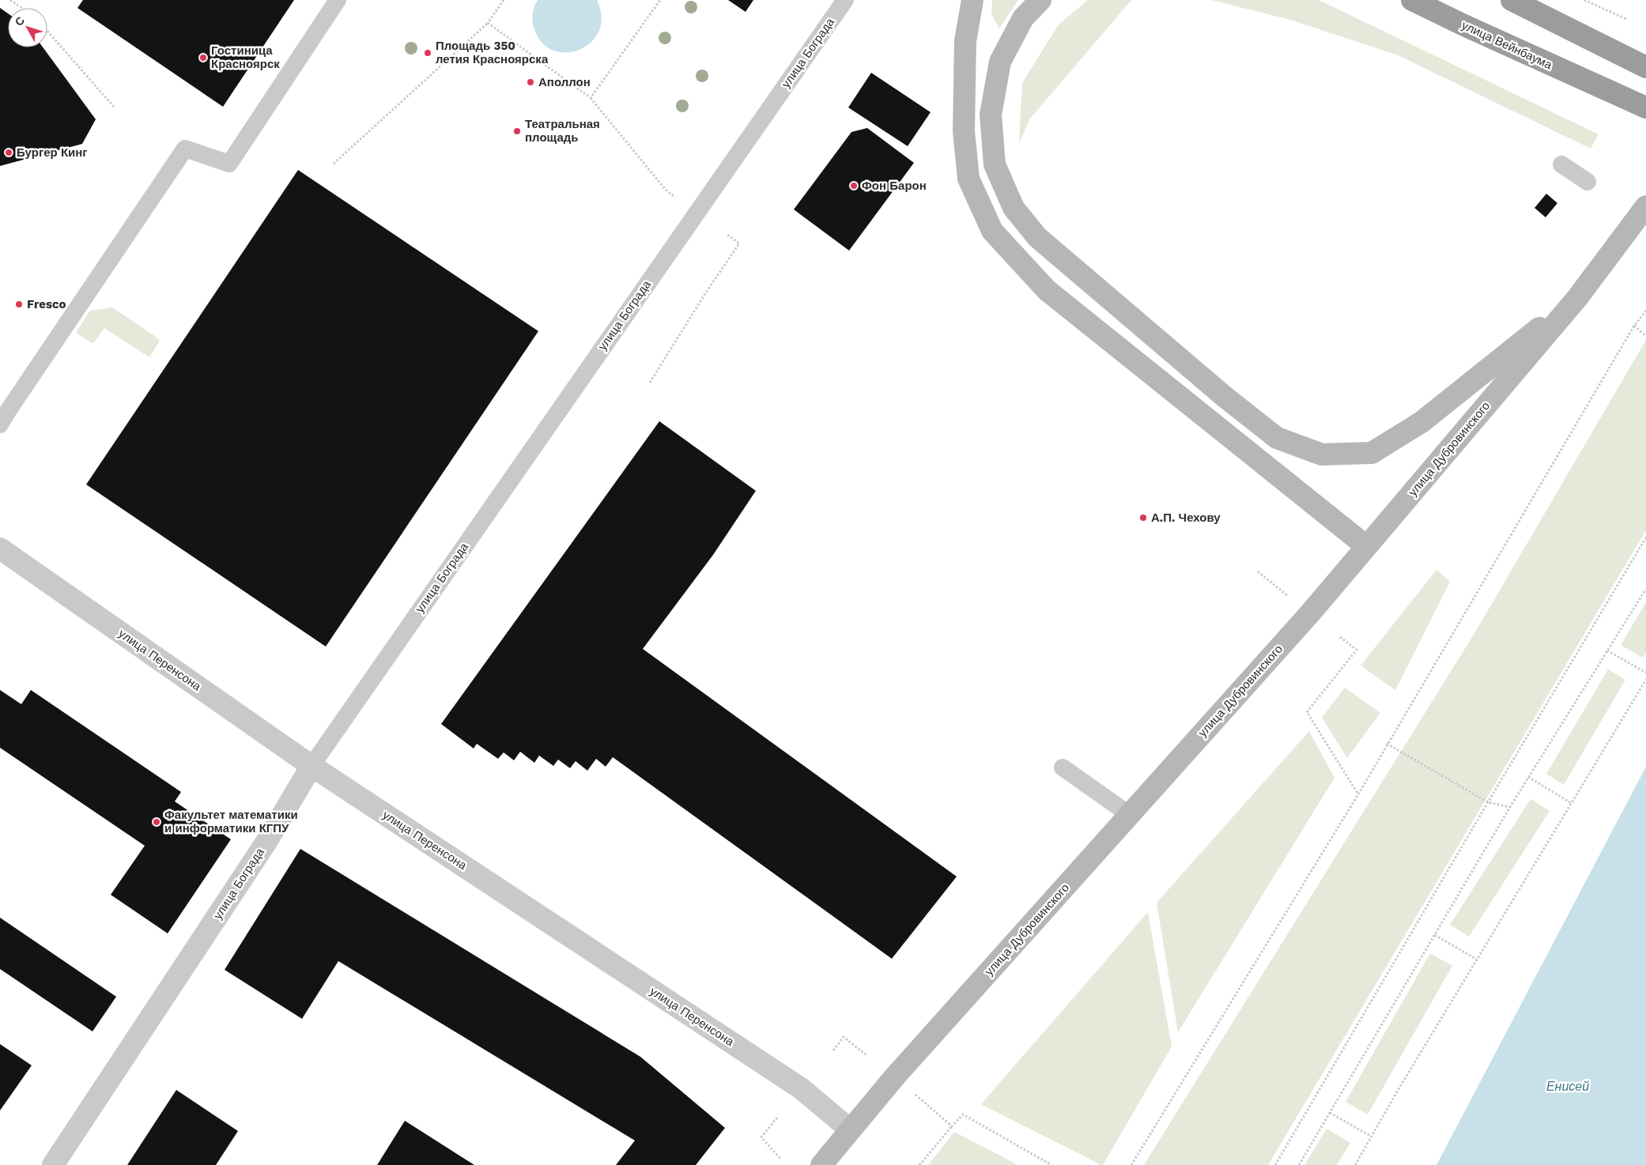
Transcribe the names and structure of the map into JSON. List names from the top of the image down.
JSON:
{
  "streets": {
    "highway": ["улица Вейнбаума"],
    "main road": ["улица Дубровинского"],
    "street": ["улица Бограда", "улица Перенсона"]
  },
  "crossings": [
    ["улица Бограда", "улица Перенсона"],
    ["улица Дубровинского", "улица Перенсона"]
  ],
  "water": ["Енисей"],
  "places": [
    "Площадь 350 летия Красноярска",
    "Гостиница Красноярск",
    "Аполлон",
    "Театральная площадь",
    "Бургер Кинг",
    "Фон Барон",
    "Fresco",
    "А.П. Чехову",
    "Факультет математики и информатики КГПУ"
  ],
  "north": "top left"
}
